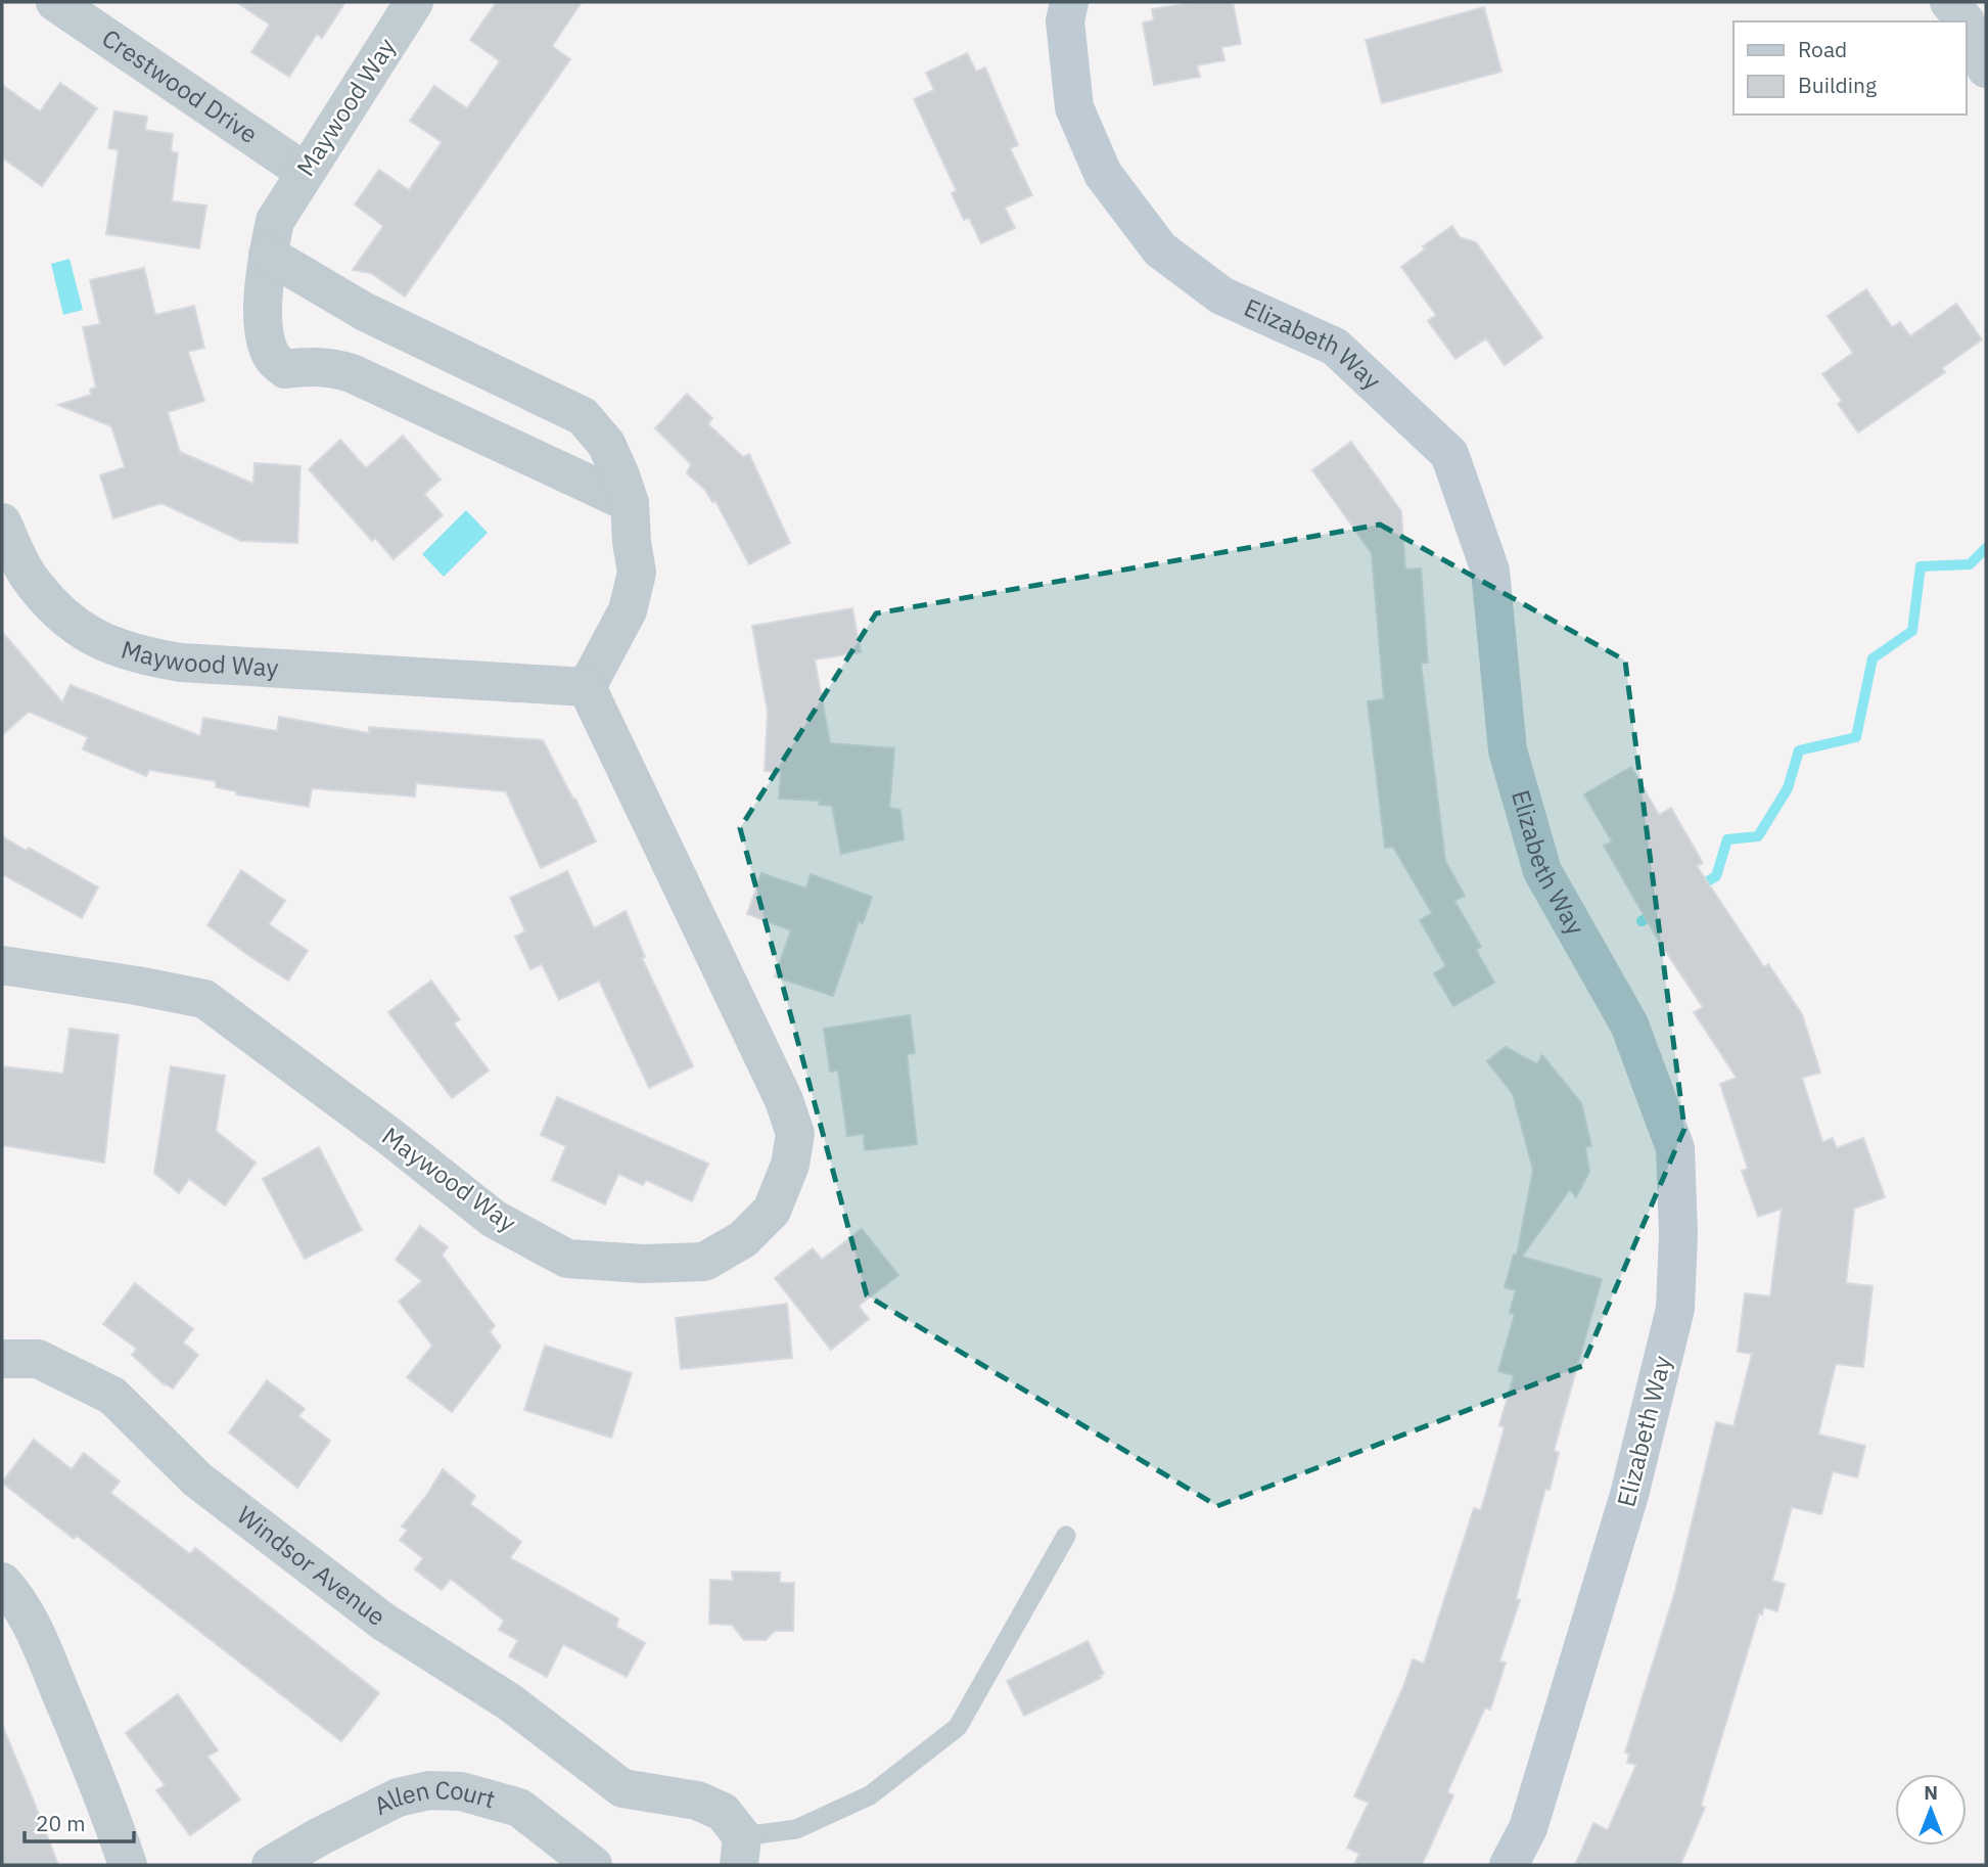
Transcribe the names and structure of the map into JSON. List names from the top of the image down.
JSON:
{
  "streets": {
    "street": [
      "Crestwood Drive",
      "Maywood Way",
      "Elizabeth Way",
      "Windsor Avenue",
      "Allen Court"
    ]
  },
  "crossings": [
    ["Crestwood Drive", "Maywood Way"]
  ],
  "legend": ["Road", "Building"],
  "scale_bar": "20 m",
  "north": "top"
}
